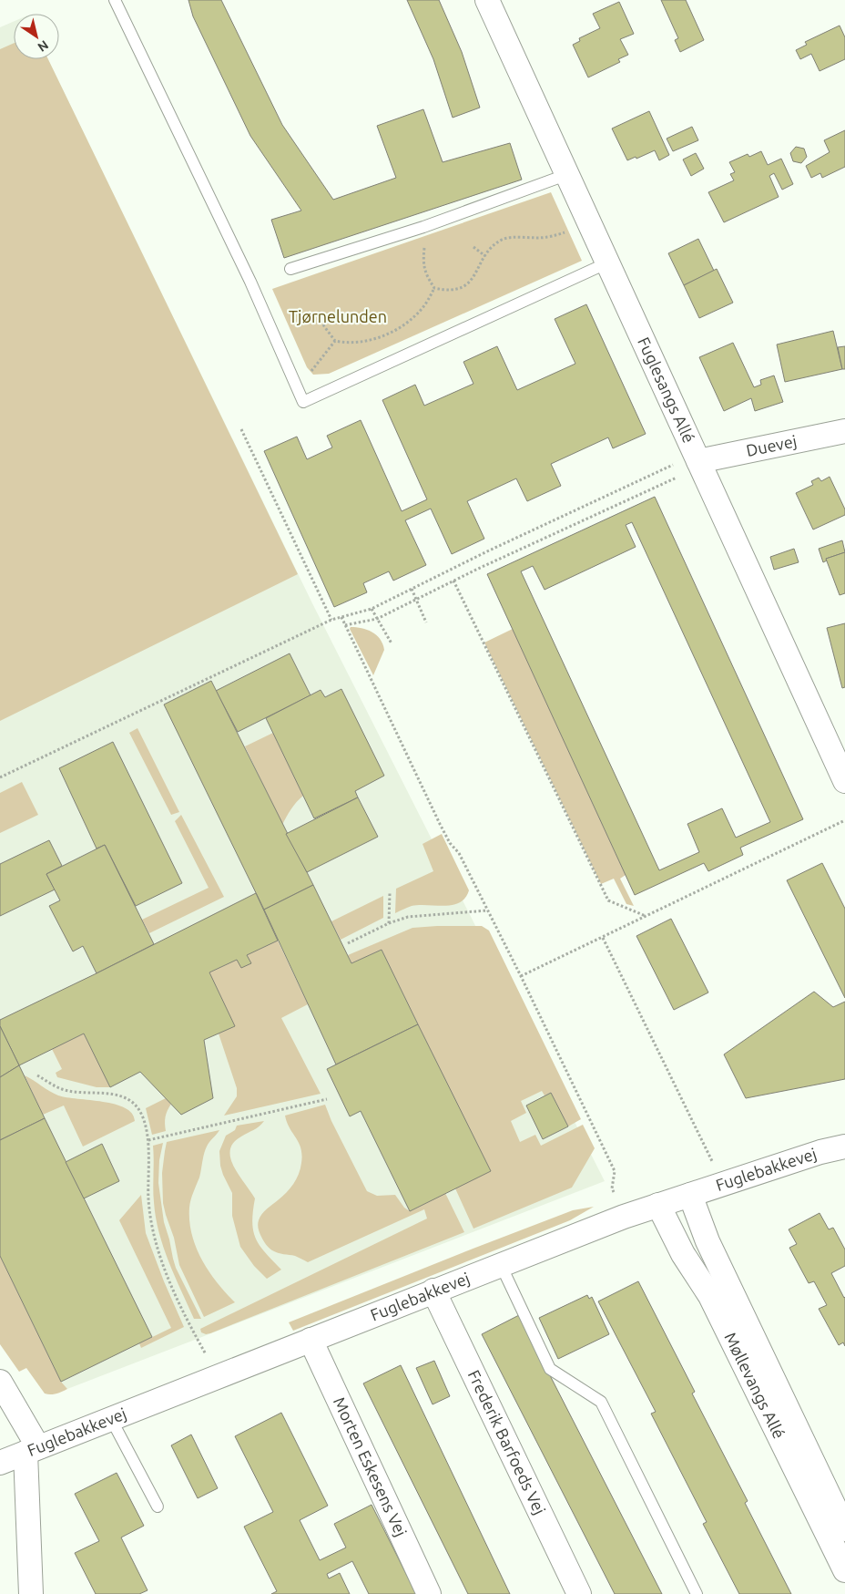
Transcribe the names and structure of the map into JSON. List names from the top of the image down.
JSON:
{
  "streets": {
    "street": [
      "Fuglesangs Allé",
      "Duevej",
      "Fuglebakkevej",
      "Møllevangs Allé",
      "Frederik Barfoeds Vej",
      "Morten Eskesens Vej"
    ]
  },
  "crossings": [
    ["Fuglesangs Allé", "Duevej"],
    ["Fuglebakkevej", "Møllevangs Allé"],
    ["Fuglebakkevej", "Frederik Barfoeds Vej"],
    ["Fuglebakkevej", "Morten Eskesens Vej"]
  ],
  "parks": ["Tjørnelunden"],
  "north": "bottom right"
}
